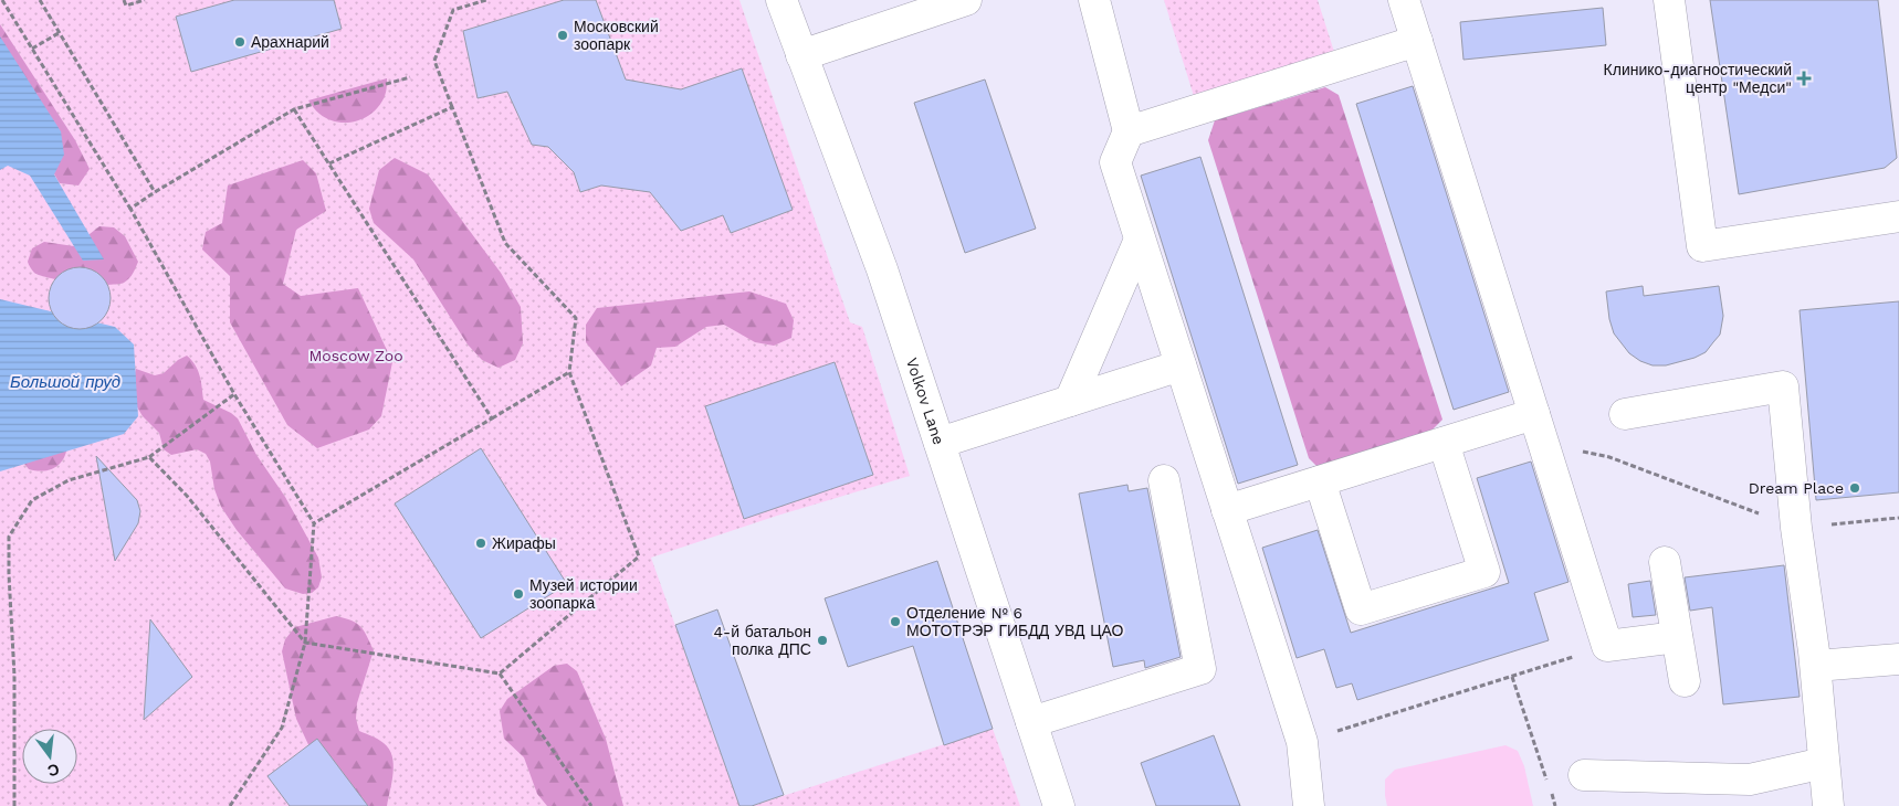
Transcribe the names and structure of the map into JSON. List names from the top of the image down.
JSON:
{
  "streets": {
    "street": ["Volkov Lane"]
  },
  "water": ["Большой пруд"],
  "parks": ["Moscow Zoo"],
  "places": {
    "other": [
      "Московский зоопарк",
      "Арахнарий",
      "Dream Place",
      "Жирафы",
      "Музей истории зоопарка",
      "Отделение № 6 МОТОТРЭР ГИБДД УВД ЦАО",
      "4-й батальон полка ДПС"
    ],
    "health": ["Клинико-диагностический центр \"Медси\""]
  },
  "north": "bottom"
}
